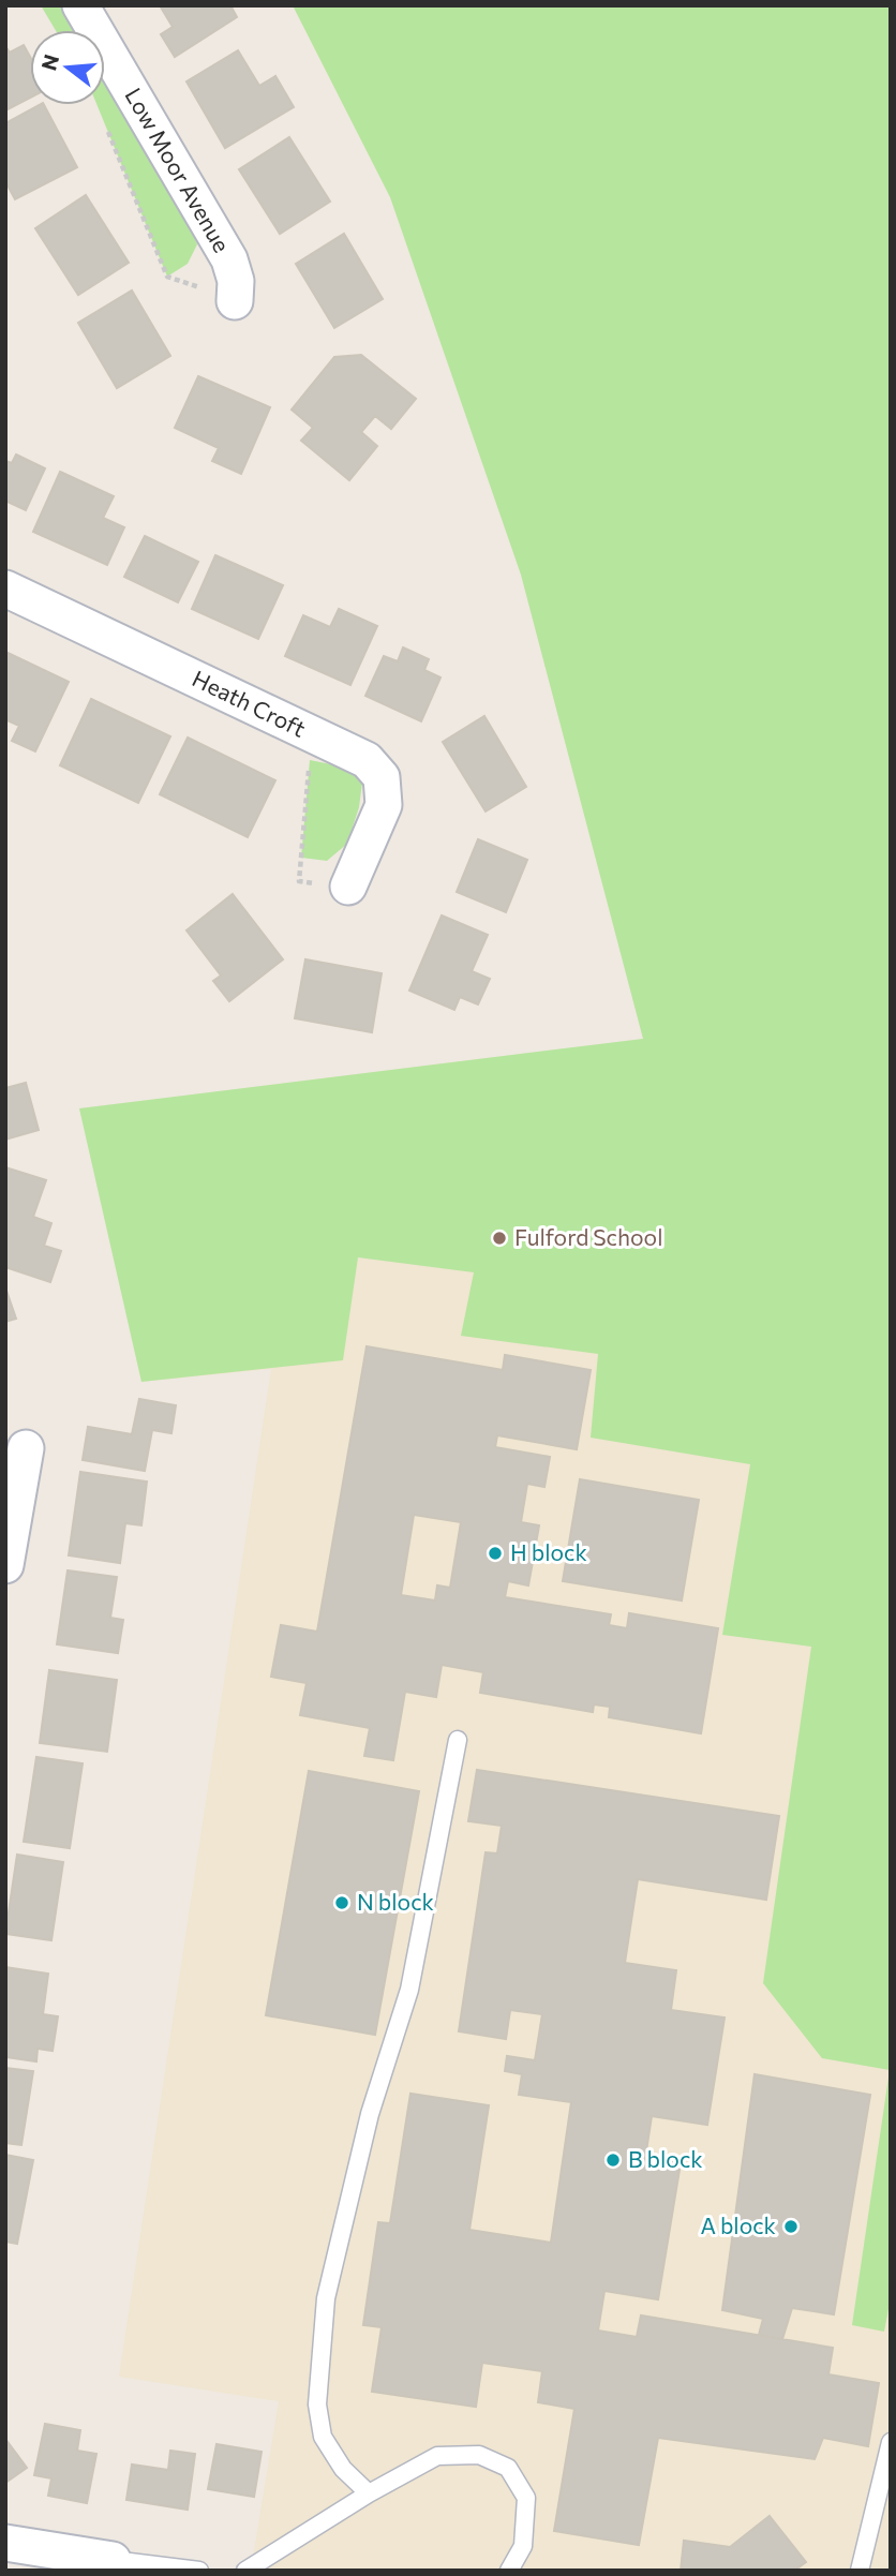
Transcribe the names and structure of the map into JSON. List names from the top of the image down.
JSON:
{
  "streets": {
    "street": ["Low Moor Avenue", "Heath Croft"]
  },
  "places": [
    "Fulford School",
    "H block",
    "N block",
    "B block",
    "A block"
  ],
  "north": "left"
}
